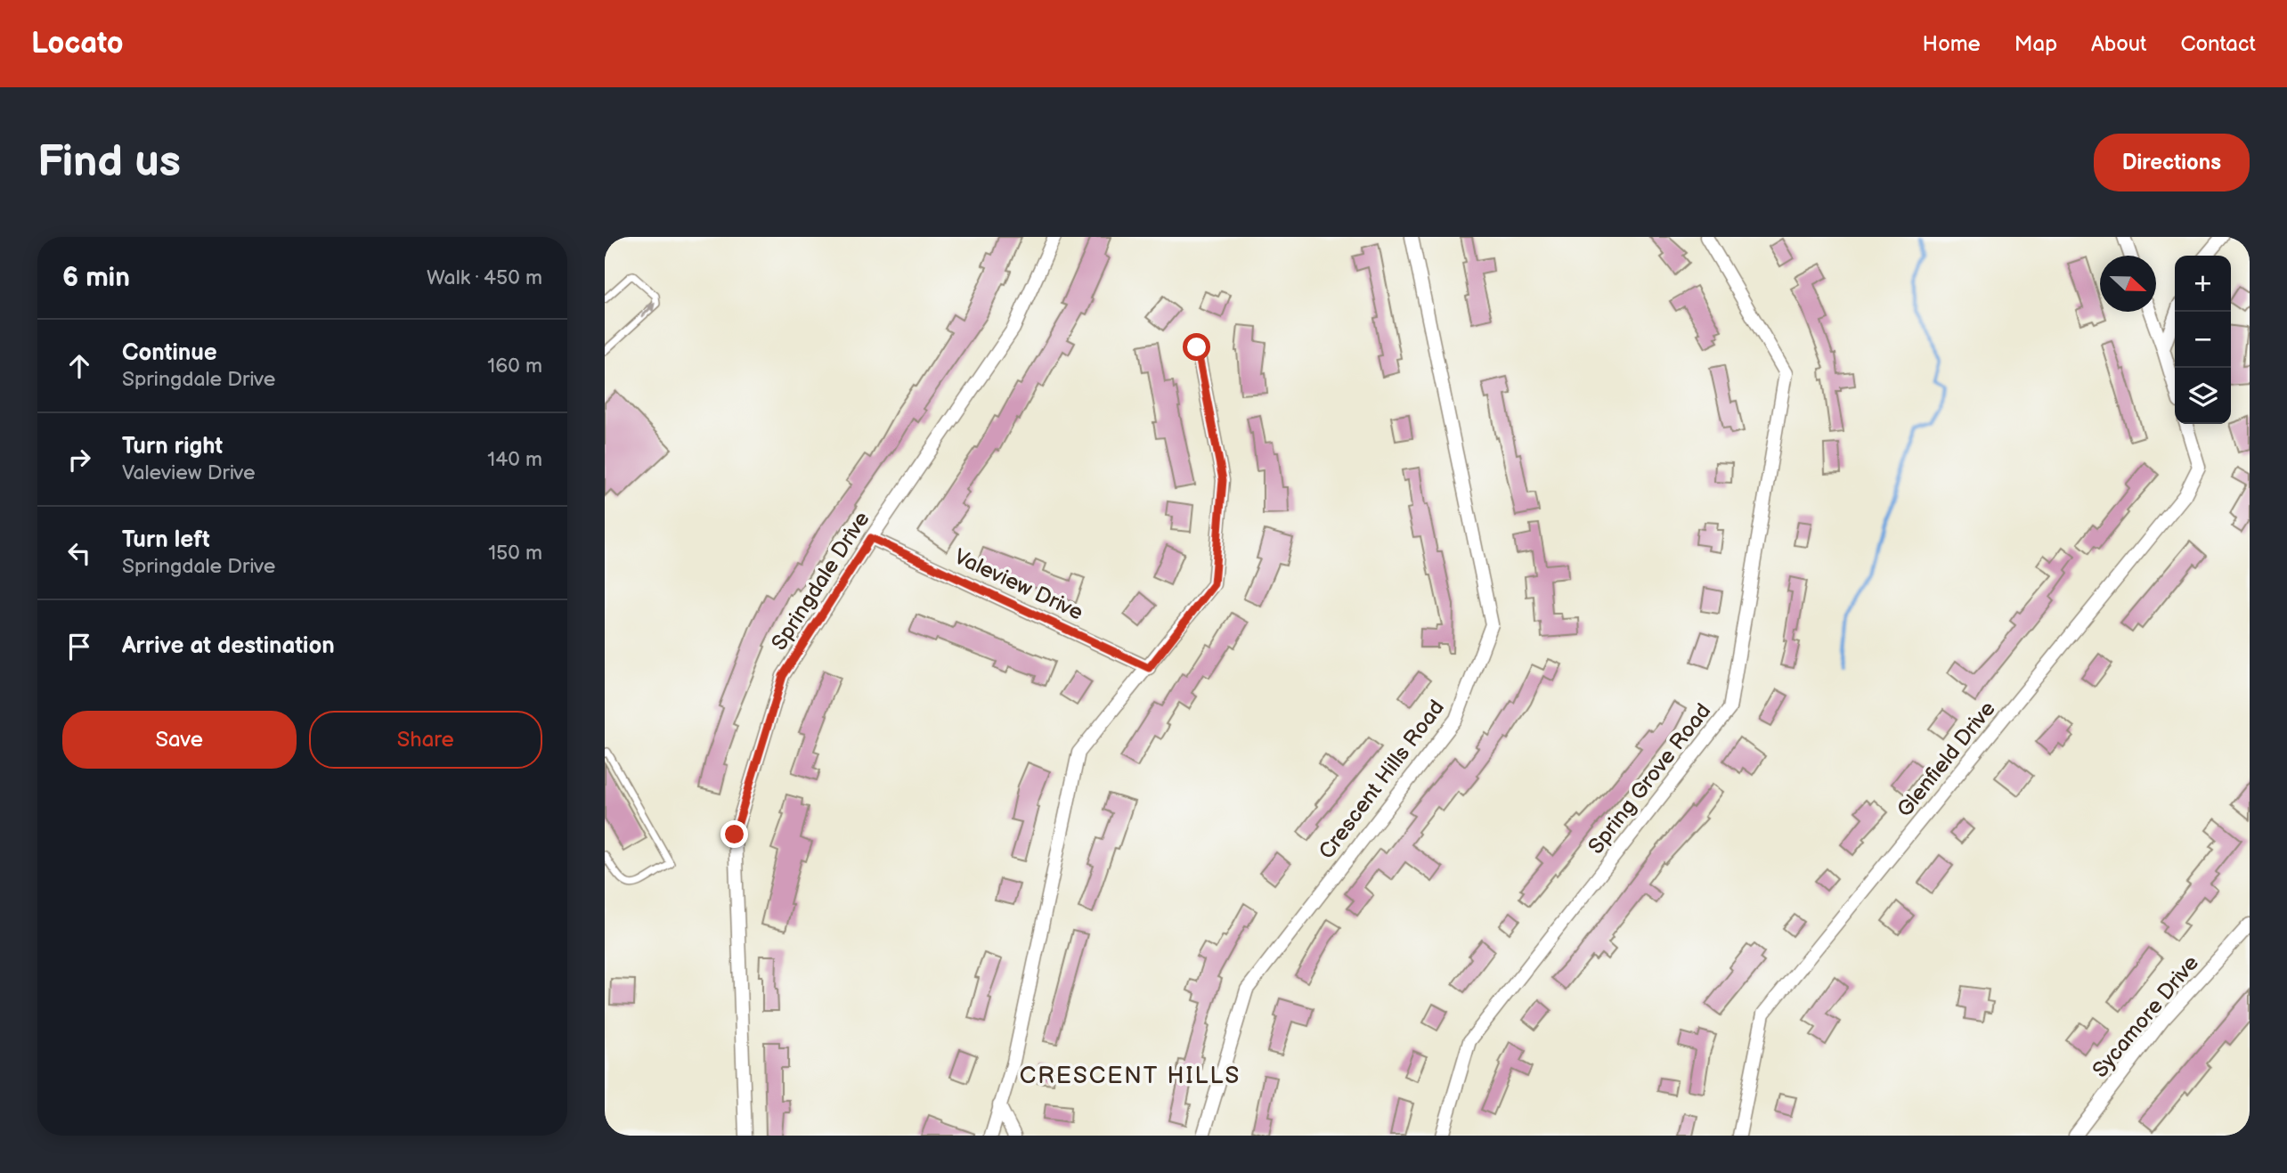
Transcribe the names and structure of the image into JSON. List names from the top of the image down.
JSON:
{
  "streets": {
    "street": [
      "Springdale Drive",
      "Valeview Drive",
      "Glenfield Drive",
      "Spring Grove Road",
      "Crescent Hills Road",
      "Sycamore Drive"
    ]
  },
  "crossings": [
    ["Springdale Drive", "Valeview Drive"]
  ],
  "districts": ["CRESCENT HILLS"],
  "north": "right",
  "page": {
    "header": "Locato",
    "nav": [
      "Home",
      "Map",
      "About",
      "Contact"
    ],
    "buttons": [
      "Directions",
      ["Save", "Share"]
    ],
    "title": "Find us",
    "heading": ["6 min", "Walk · 450 m"],
    "map_buttons": ["+", "−"],
    "list": [
      ["Continue", "Springdale Drive", "160 m"],
      ["Turn right", "Valeview Drive", "140 m"],
      ["Turn left", "Springdale Drive", "150 m"],
      "Arrive at destination"
    ]
  }
}
